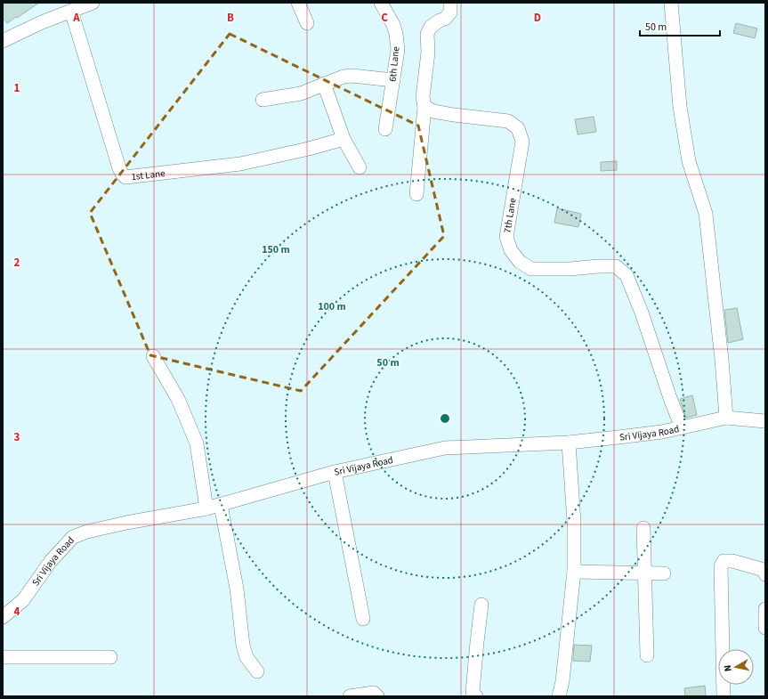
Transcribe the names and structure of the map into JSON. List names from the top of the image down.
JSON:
{
  "streets": {
    "street": [
      "6th Lane",
      "1st Lane",
      "7th Lane",
      "Sri Vijaya Road"
    ]
  },
  "crossings": [
    ["7th Lane", "Sri Vijaya Road"]
  ],
  "scale_bar": "50 m",
  "north": "left",
  "grid": {
    "columns": [
      "A",
      "B",
      "C",
      "D"
    ],
    "rows": [
      "1",
      "2",
      "3",
      "4"
    ]
  },
  "rings": ["150 m", "100 m", "50 m"]
}
